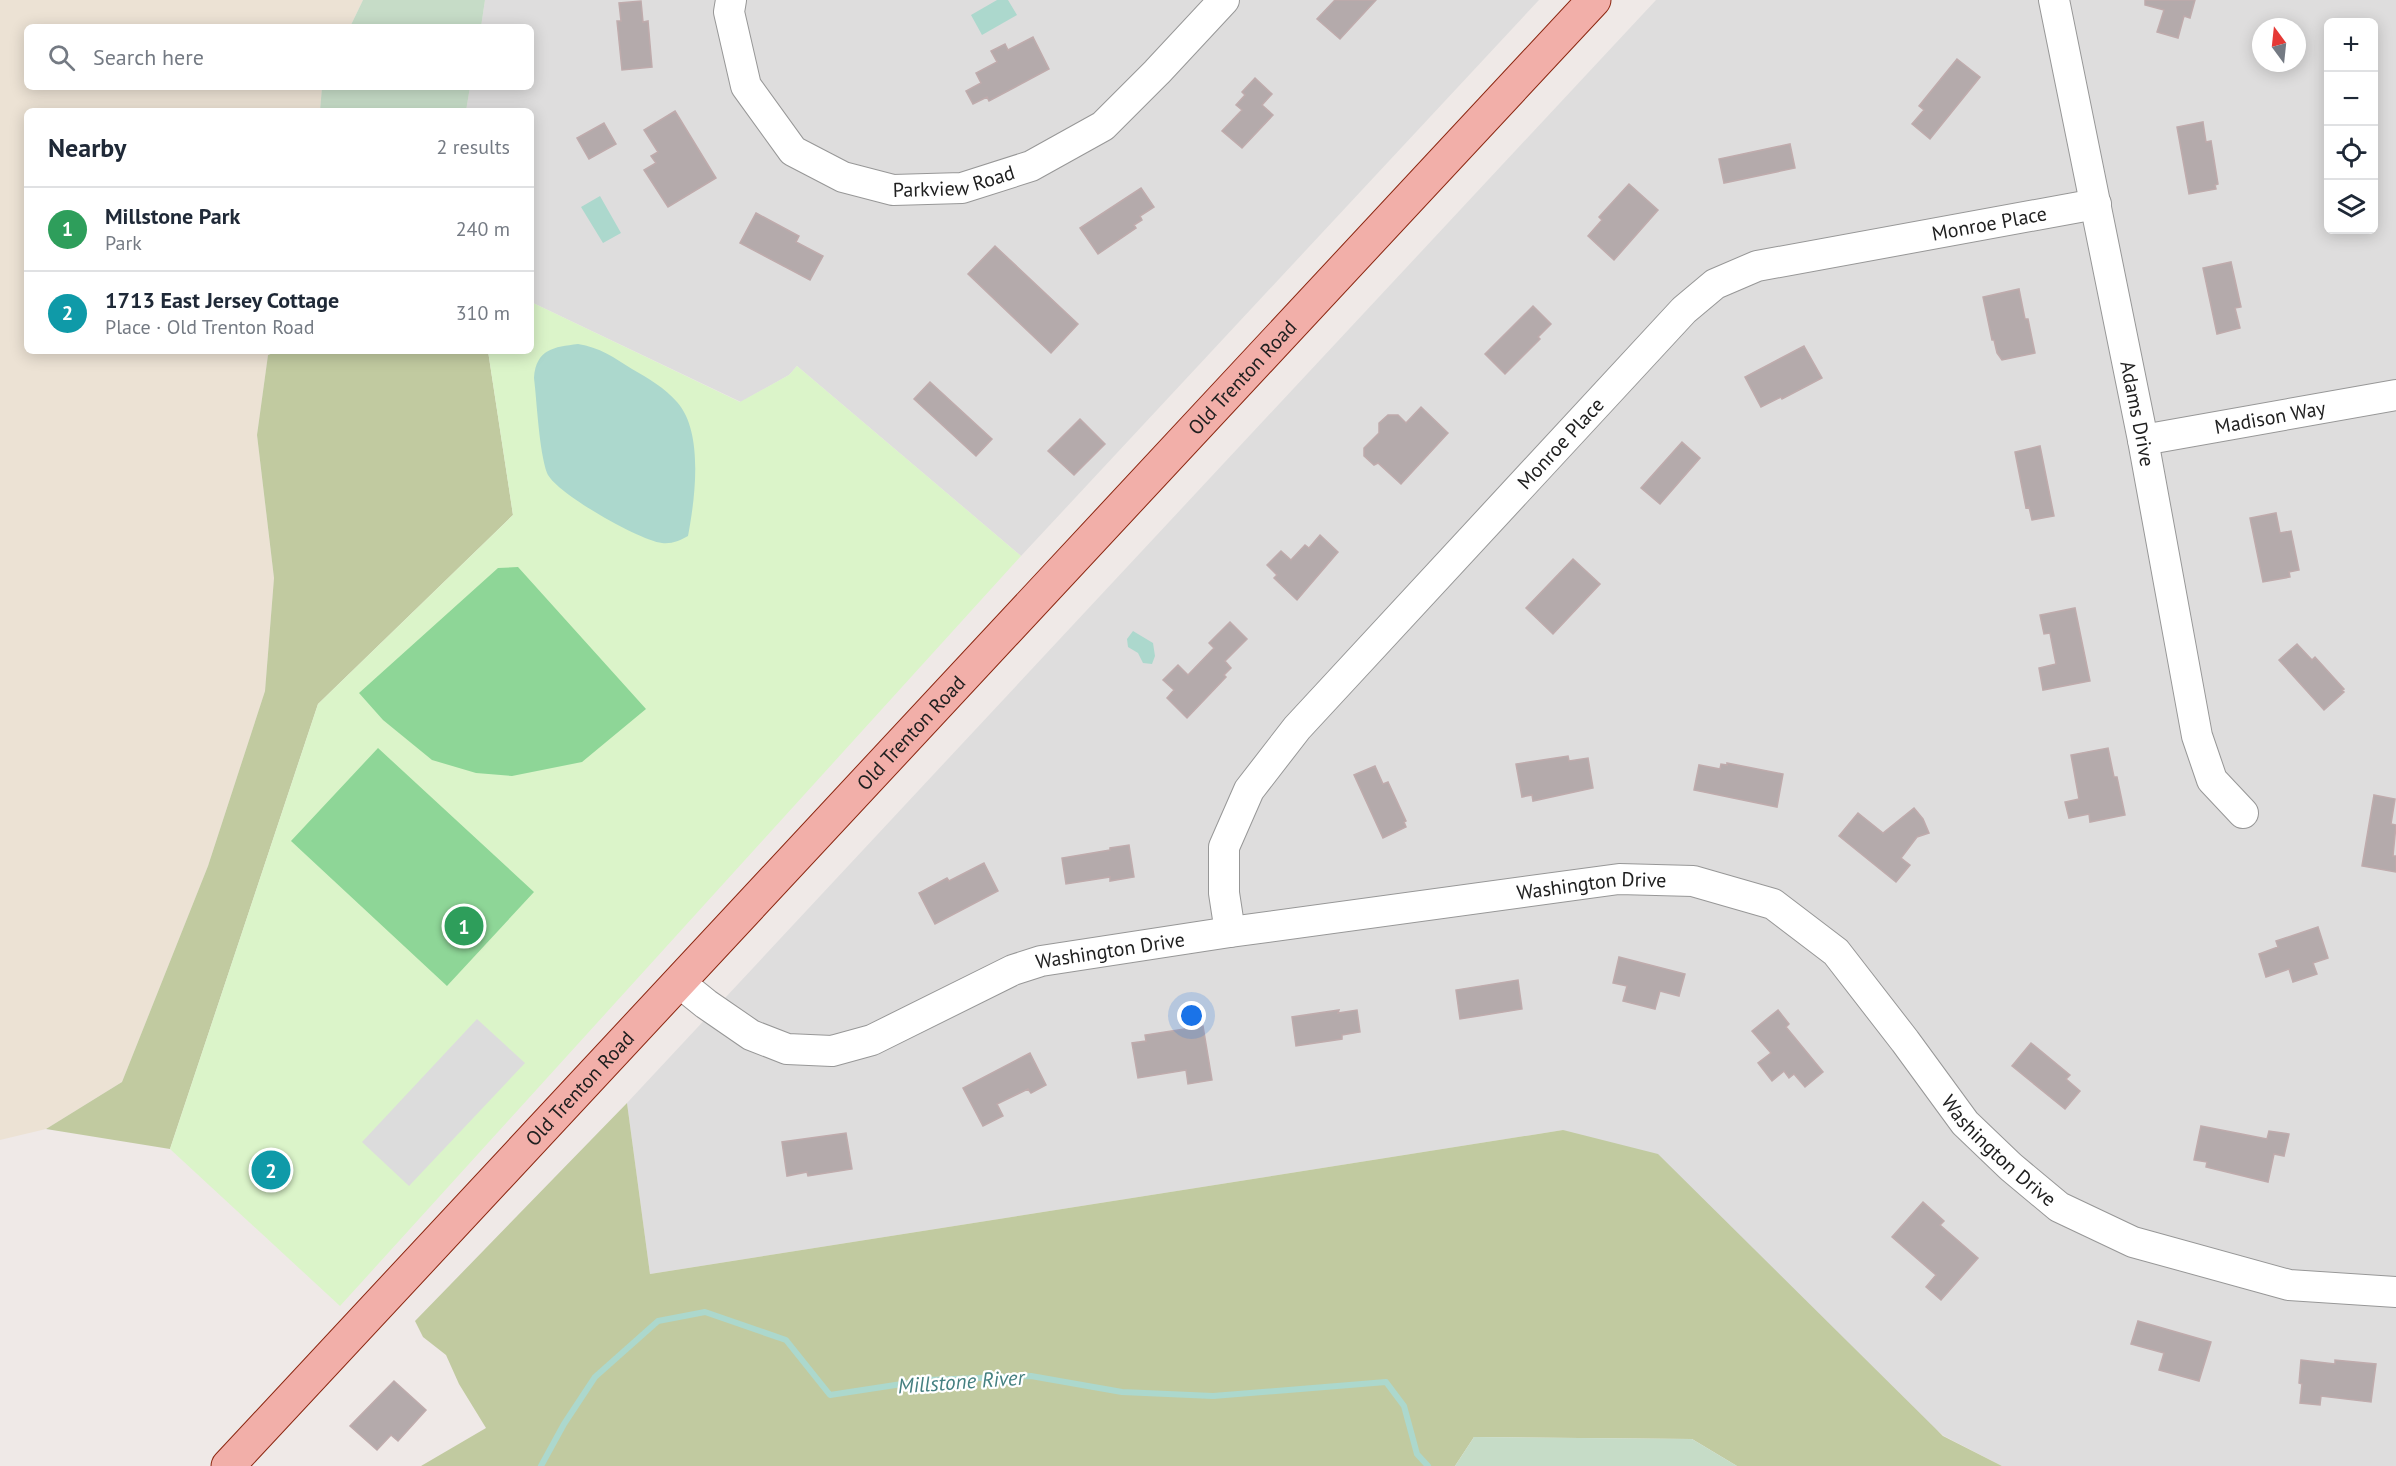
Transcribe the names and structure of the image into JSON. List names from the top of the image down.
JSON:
{
  "streets": {
    "main road": ["Old Trenton Road"],
    "street": [
      "Parkview Road",
      "Monroe Place",
      "Adams Drive",
      "Madison Way",
      "Washington Drive"
    ]
  },
  "crossings": [
    ["Monroe Place", "Adams Drive"],
    ["Monroe Place", "Washington Drive"],
    ["Old Trenton Road", "Washington Drive"],
    ["Adams Drive", "Madison Way"]
  ],
  "water": ["Millstone River"],
  "north": "top",
  "page": {
    "map_buttons": ["+", "−"],
    "search": "Search here",
    "heading": ["Nearby", "2 results"],
    "list": [
      {
        "mark": "1",
        "name": "Millstone Park",
        "note": "Park",
        "value": "240 m"
      },
      {
        "mark": "2",
        "name": "1713 East Jersey Cottage",
        "note": "Place · Old Trenton Road",
        "value": "310 m"
      }
    ],
    "pins": ["1", "2"]
  }
}
